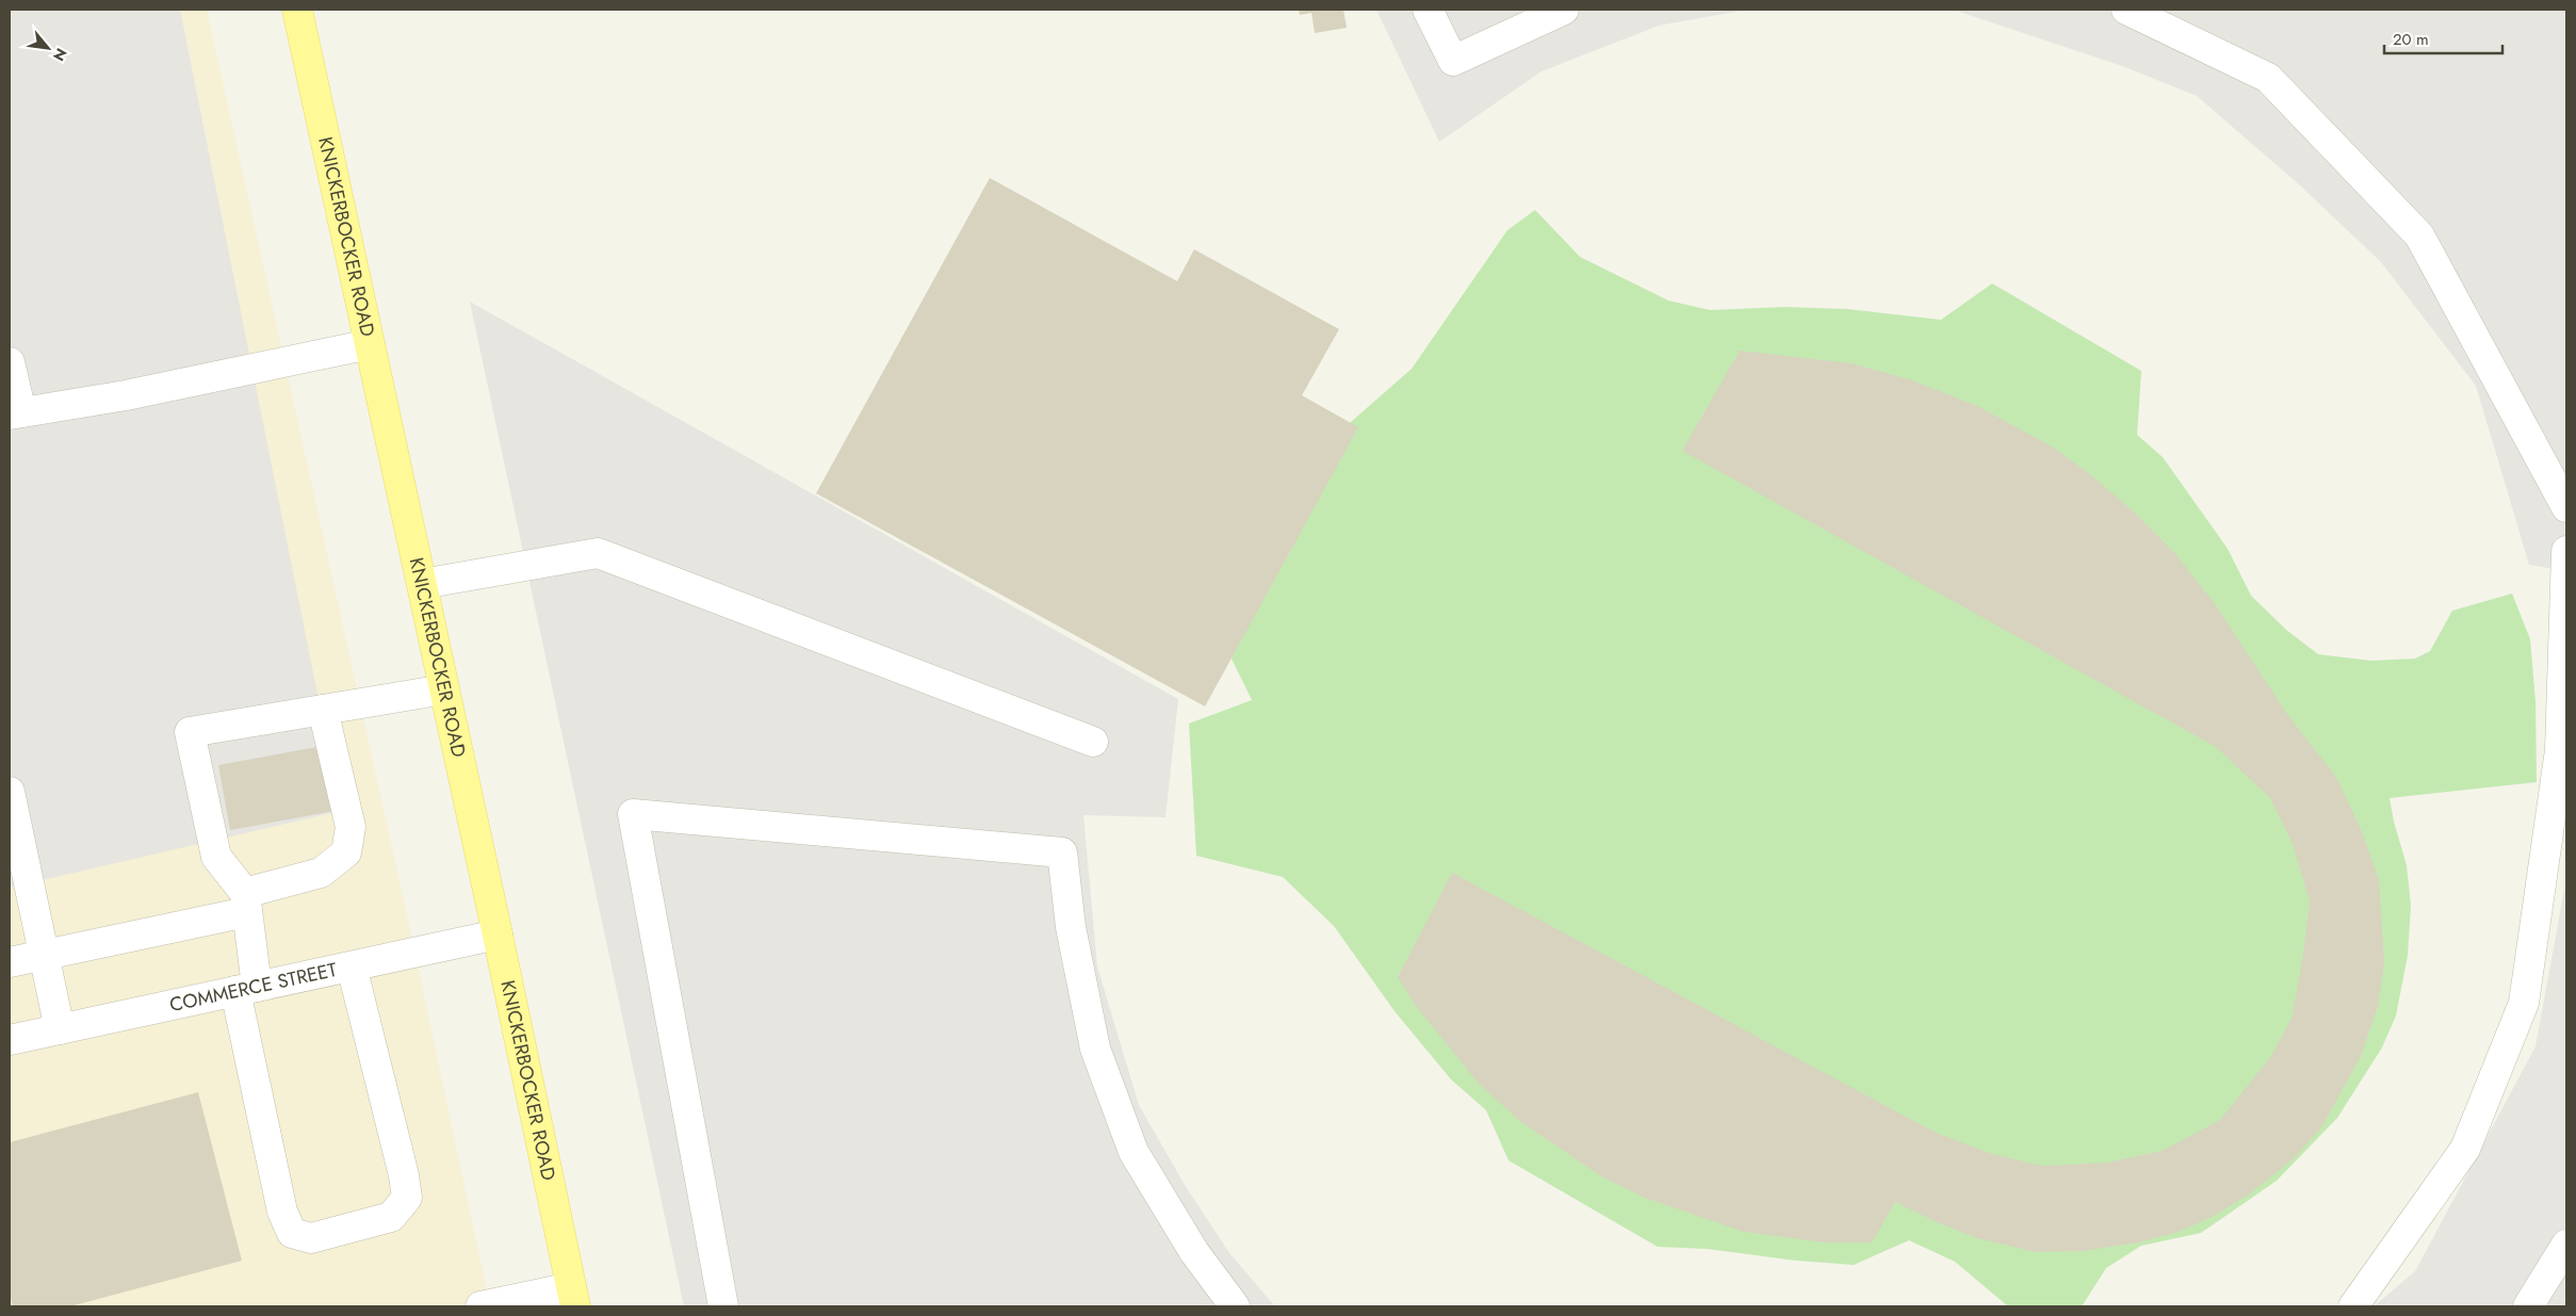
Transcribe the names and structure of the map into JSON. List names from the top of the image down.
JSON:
{
  "streets": {
    "main road": ["KNICKERBOCKER ROAD"],
    "street": ["COMMERCE STREET"]
  },
  "crossings": [
    ["KNICKERBOCKER ROAD", "COMMERCE STREET"]
  ],
  "scale_bar": "20 m",
  "north": "bottom right"
}
